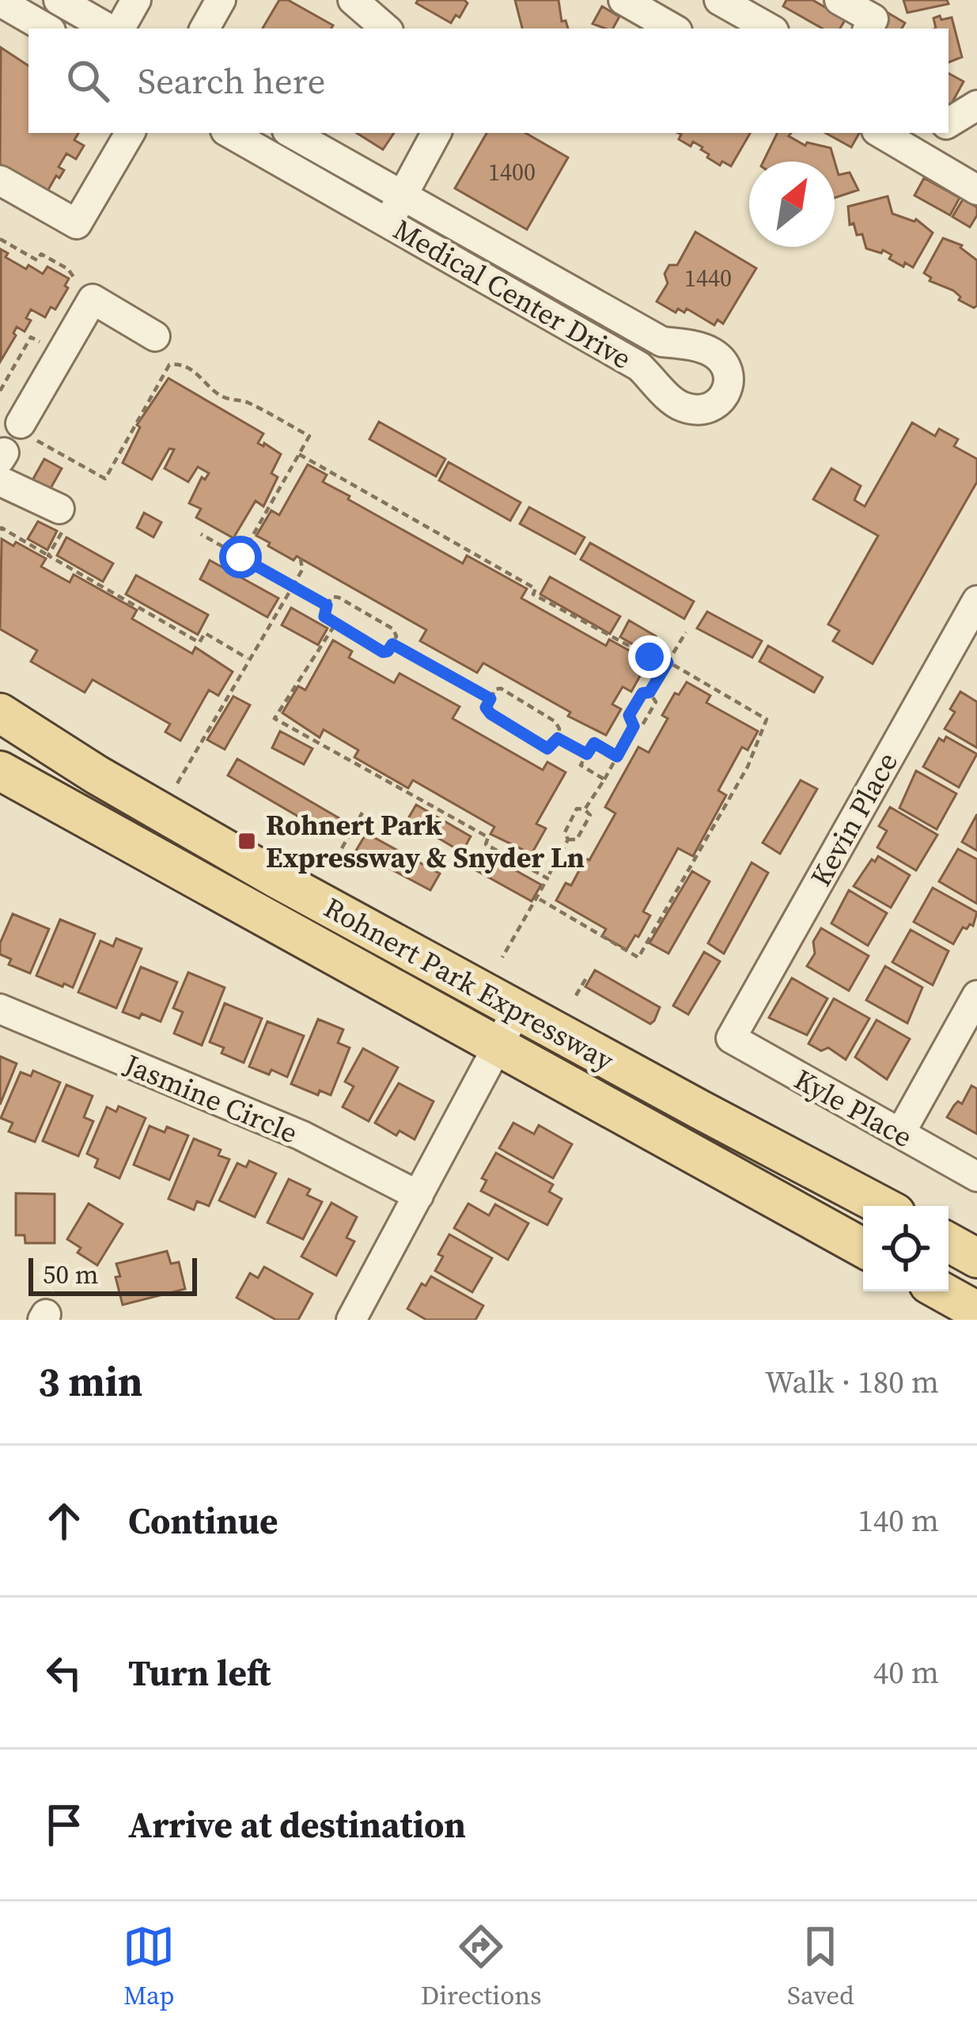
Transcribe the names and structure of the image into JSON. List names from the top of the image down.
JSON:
{
  "streets": {
    "main road": ["Rohnert Park Expressway"],
    "street": [
      "Medical Center Drive",
      "Kevin Place",
      "Jasmine Circle",
      "Kyle Place"
    ]
  },
  "crossings": [
    ["Kevin Place", "Kyle Place"]
  ],
  "places": {
    "transit": ["Rohnert Park Expressway & Snyder Ln"]
  },
  "house_numbers": ["1400", "1440"],
  "scale_bar": "50 m",
  "north": "top right",
  "page": {
    "search": "Search here",
    "scale": "50 m",
    "heading": ["3 min", "Walk · 180 m"],
    "list": [
      ["Continue", "140 m"],
      ["Turn left", "40 m"],
      "Arrive at destination"
    ],
    "nav": ["Map", "Directions", "Saved"]
  }
}
